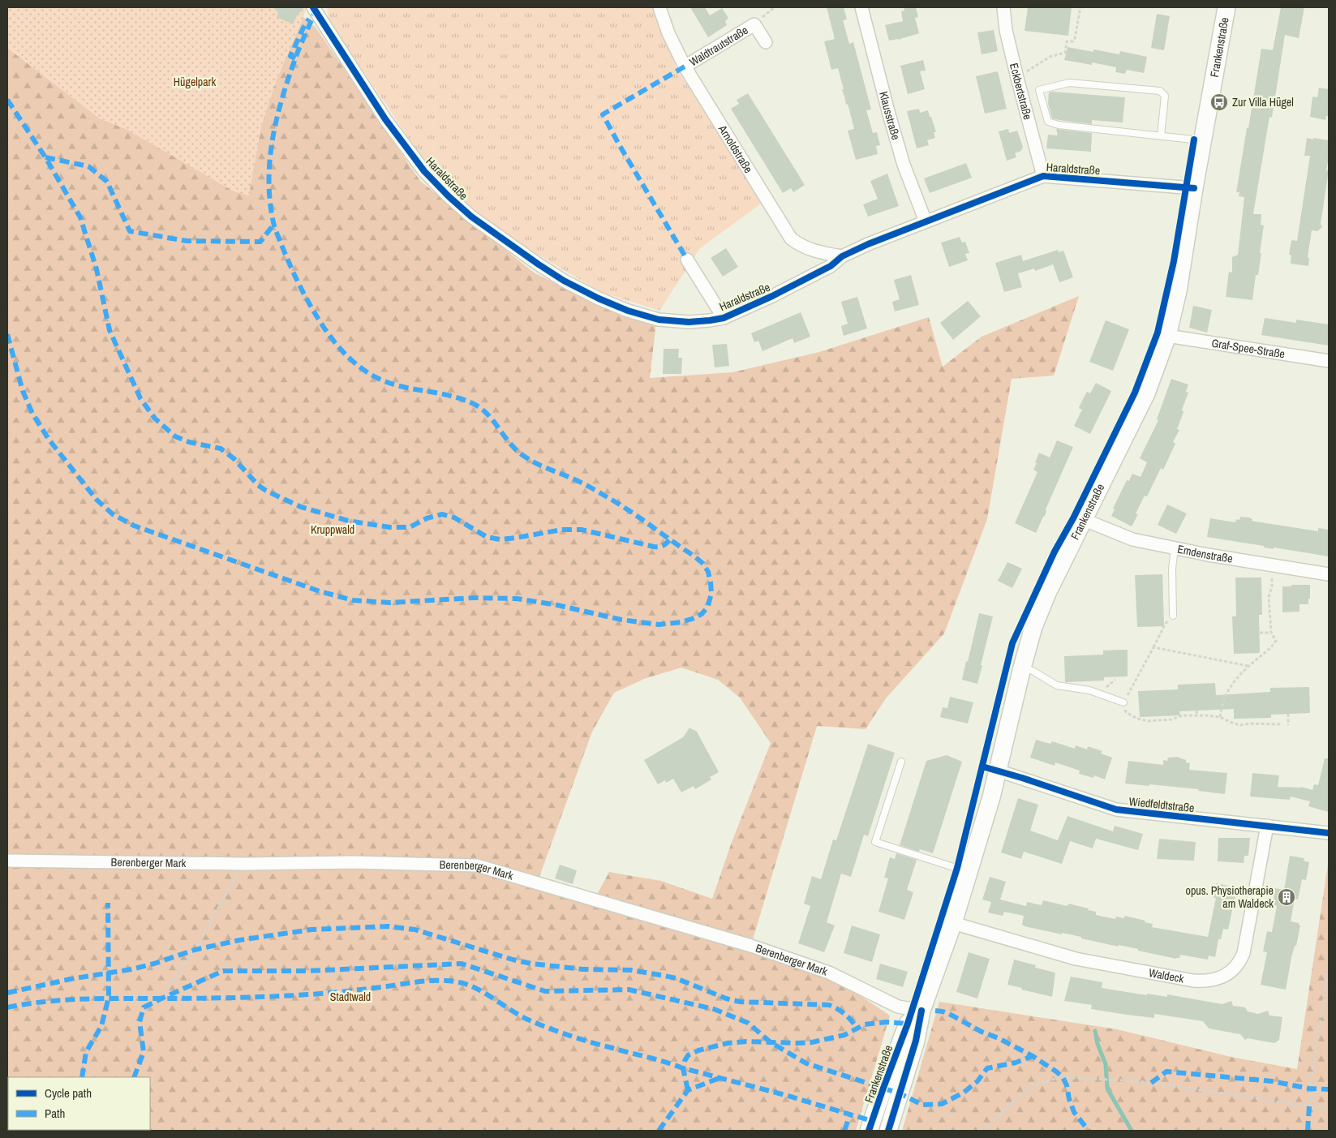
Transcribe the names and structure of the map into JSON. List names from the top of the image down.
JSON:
{
  "streets": {
    "main road": ["Frankenstraße"],
    "street": [
      "Waldtrautstraße",
      "Eckbertstraße",
      "Klausstraße",
      "Arnoldstraße",
      "Haraldstraße",
      "Graf-Spee-Straße",
      "Emdenstraße",
      "Wiedfeldtstraße",
      "Berenberger Mark",
      "Waldeck"
    ]
  },
  "crossings": [
    ["Waldtrautstraße", "Arnoldstraße"],
    ["Frankenstraße", "Haraldstraße"],
    ["Frankenstraße", "Graf-Spee-Straße"],
    ["Frankenstraße", "Emdenstraße"],
    ["Frankenstraße", "Wiedfeldtstraße"],
    ["Frankenstraße", "Berenberger Mark"],
    ["Frankenstraße", "Waldeck"],
    ["Eckbertstraße", "Haraldstraße"],
    ["Klausstraße", "Haraldstraße"],
    ["Arnoldstraße", "Haraldstraße"],
    ["Wiedfeldtstraße", "Waldeck"]
  ],
  "parks": ["Hügelpark", "Kruppwald", "Stadtwald"],
  "places": {
    "bus stop": ["Zur Villa Hügel"],
    "building": ["opus. Physiotherapie am Waldeck"]
  },
  "legend": ["Cycle path", "Path"]
}
